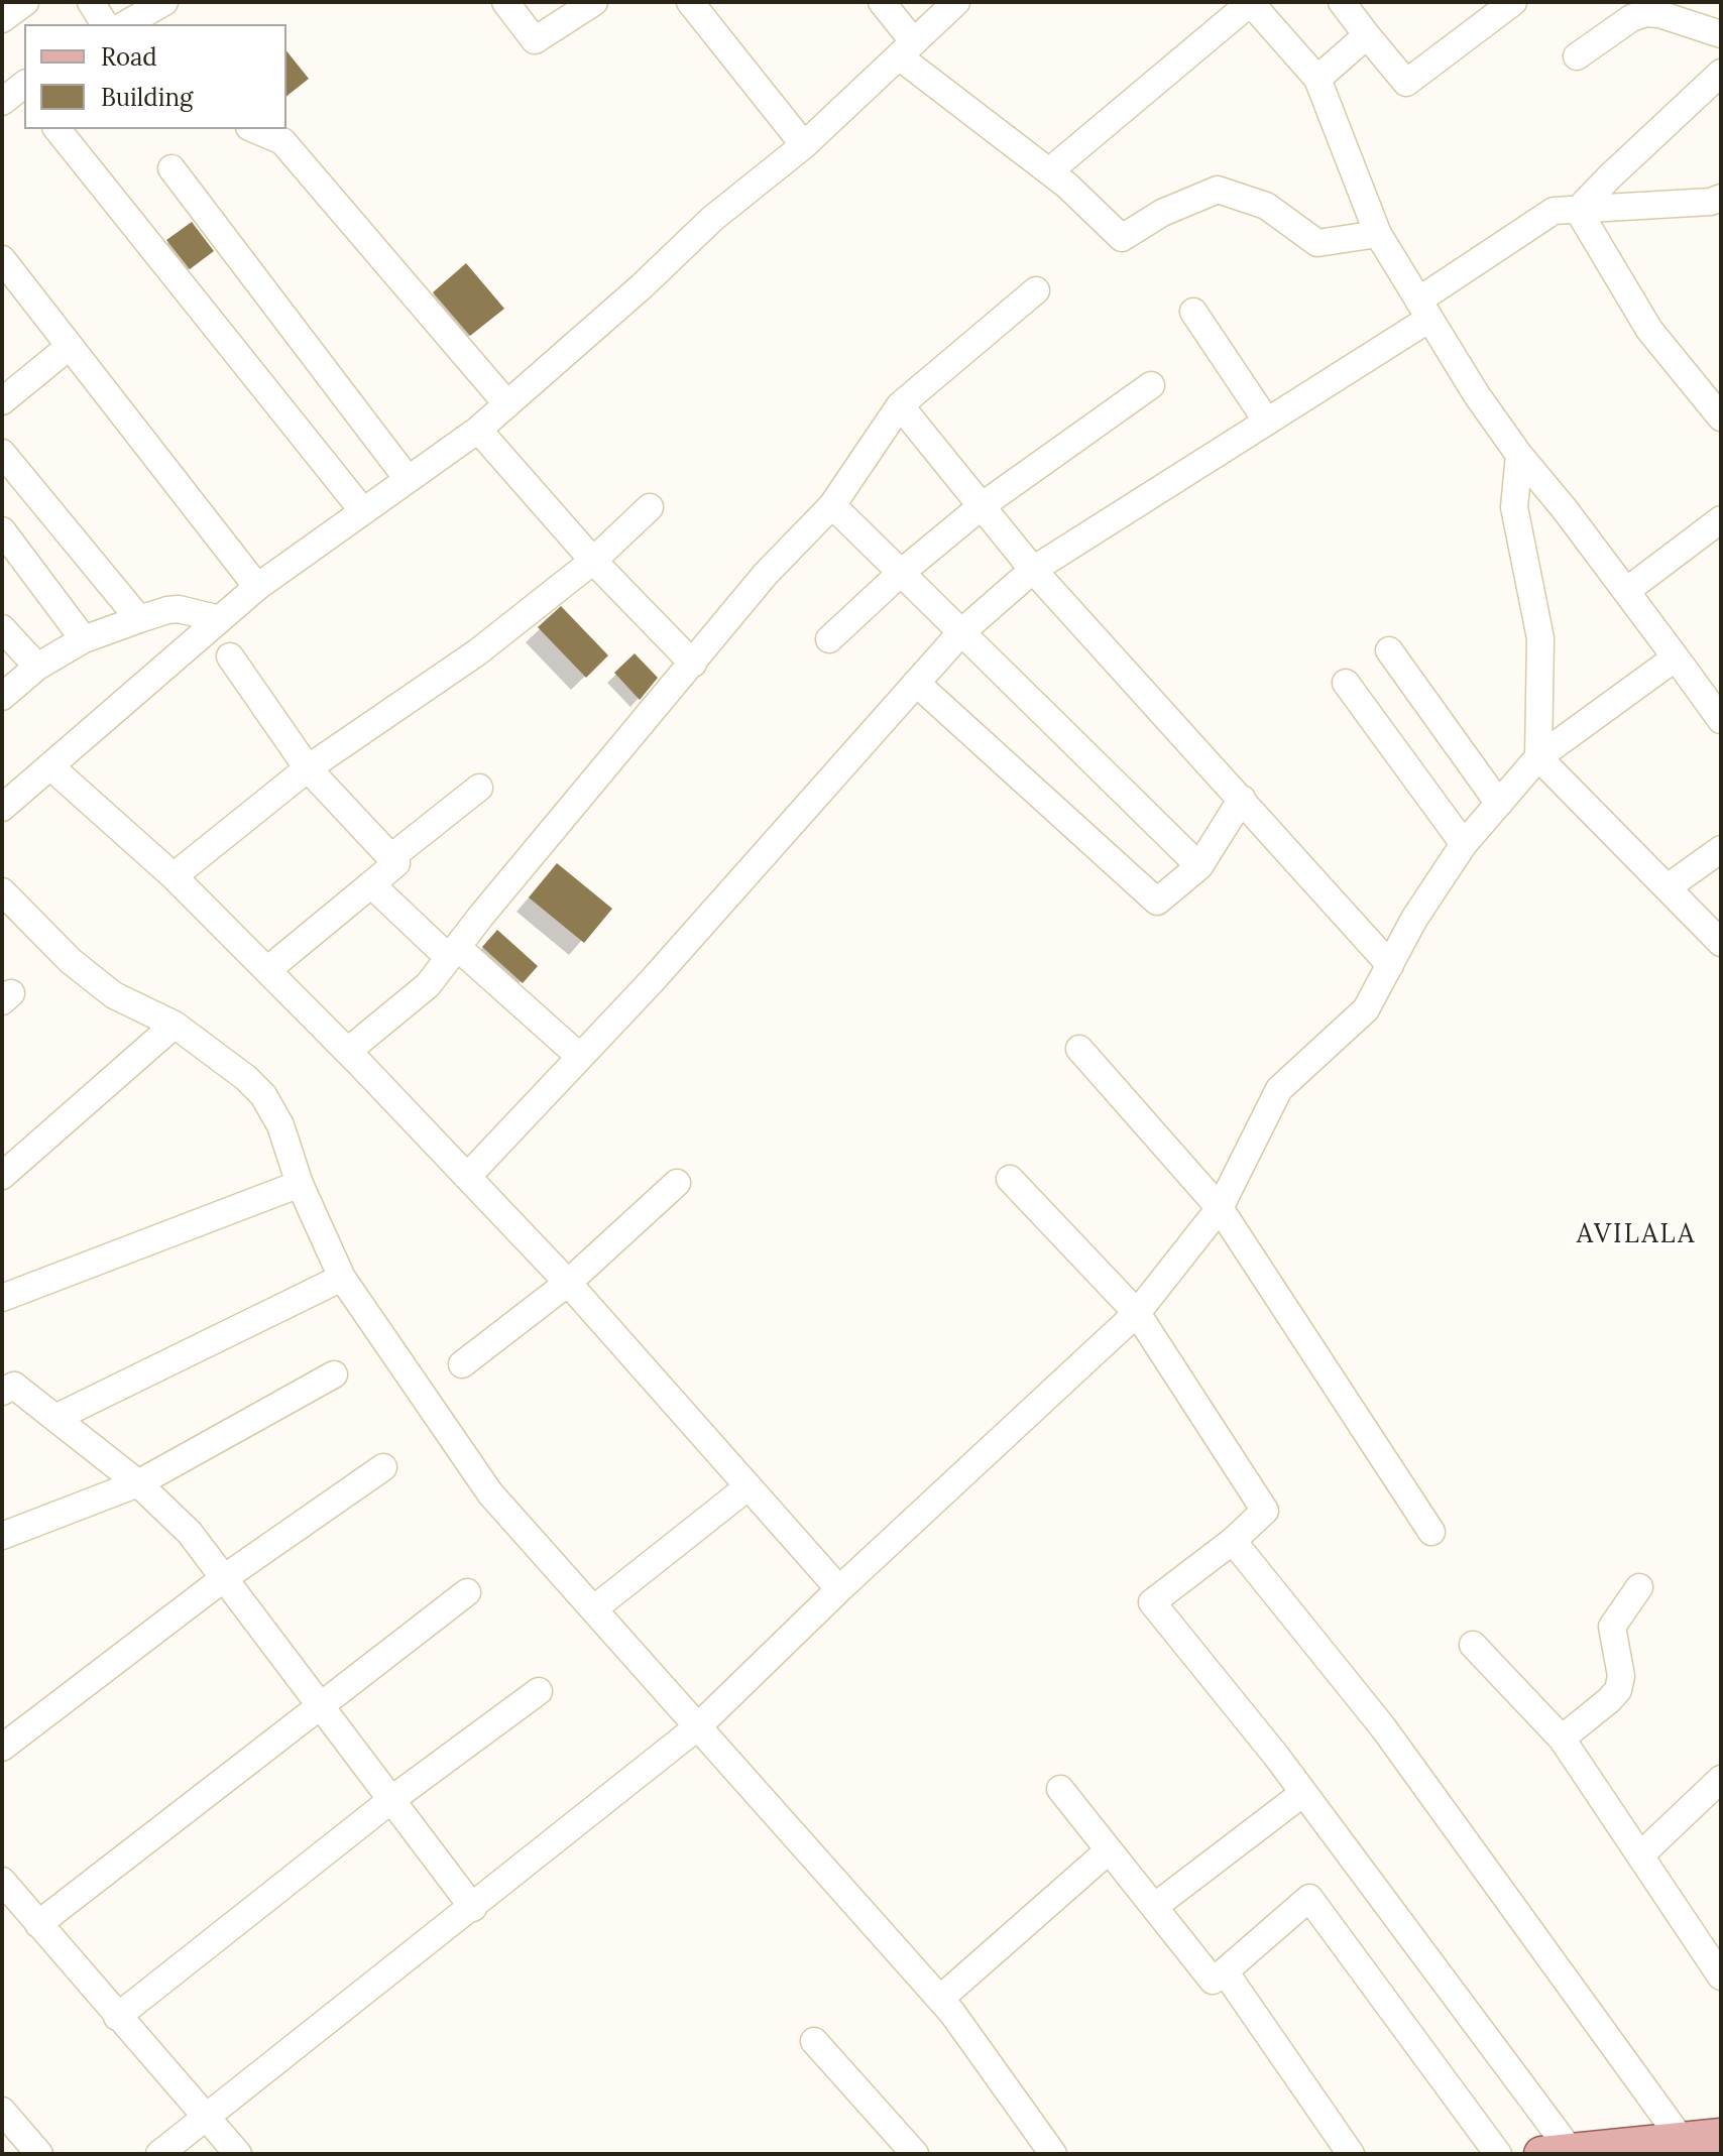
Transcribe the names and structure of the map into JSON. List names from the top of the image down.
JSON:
{
  "districts": ["AVILALA"],
  "legend": ["Road", "Building"]
}
